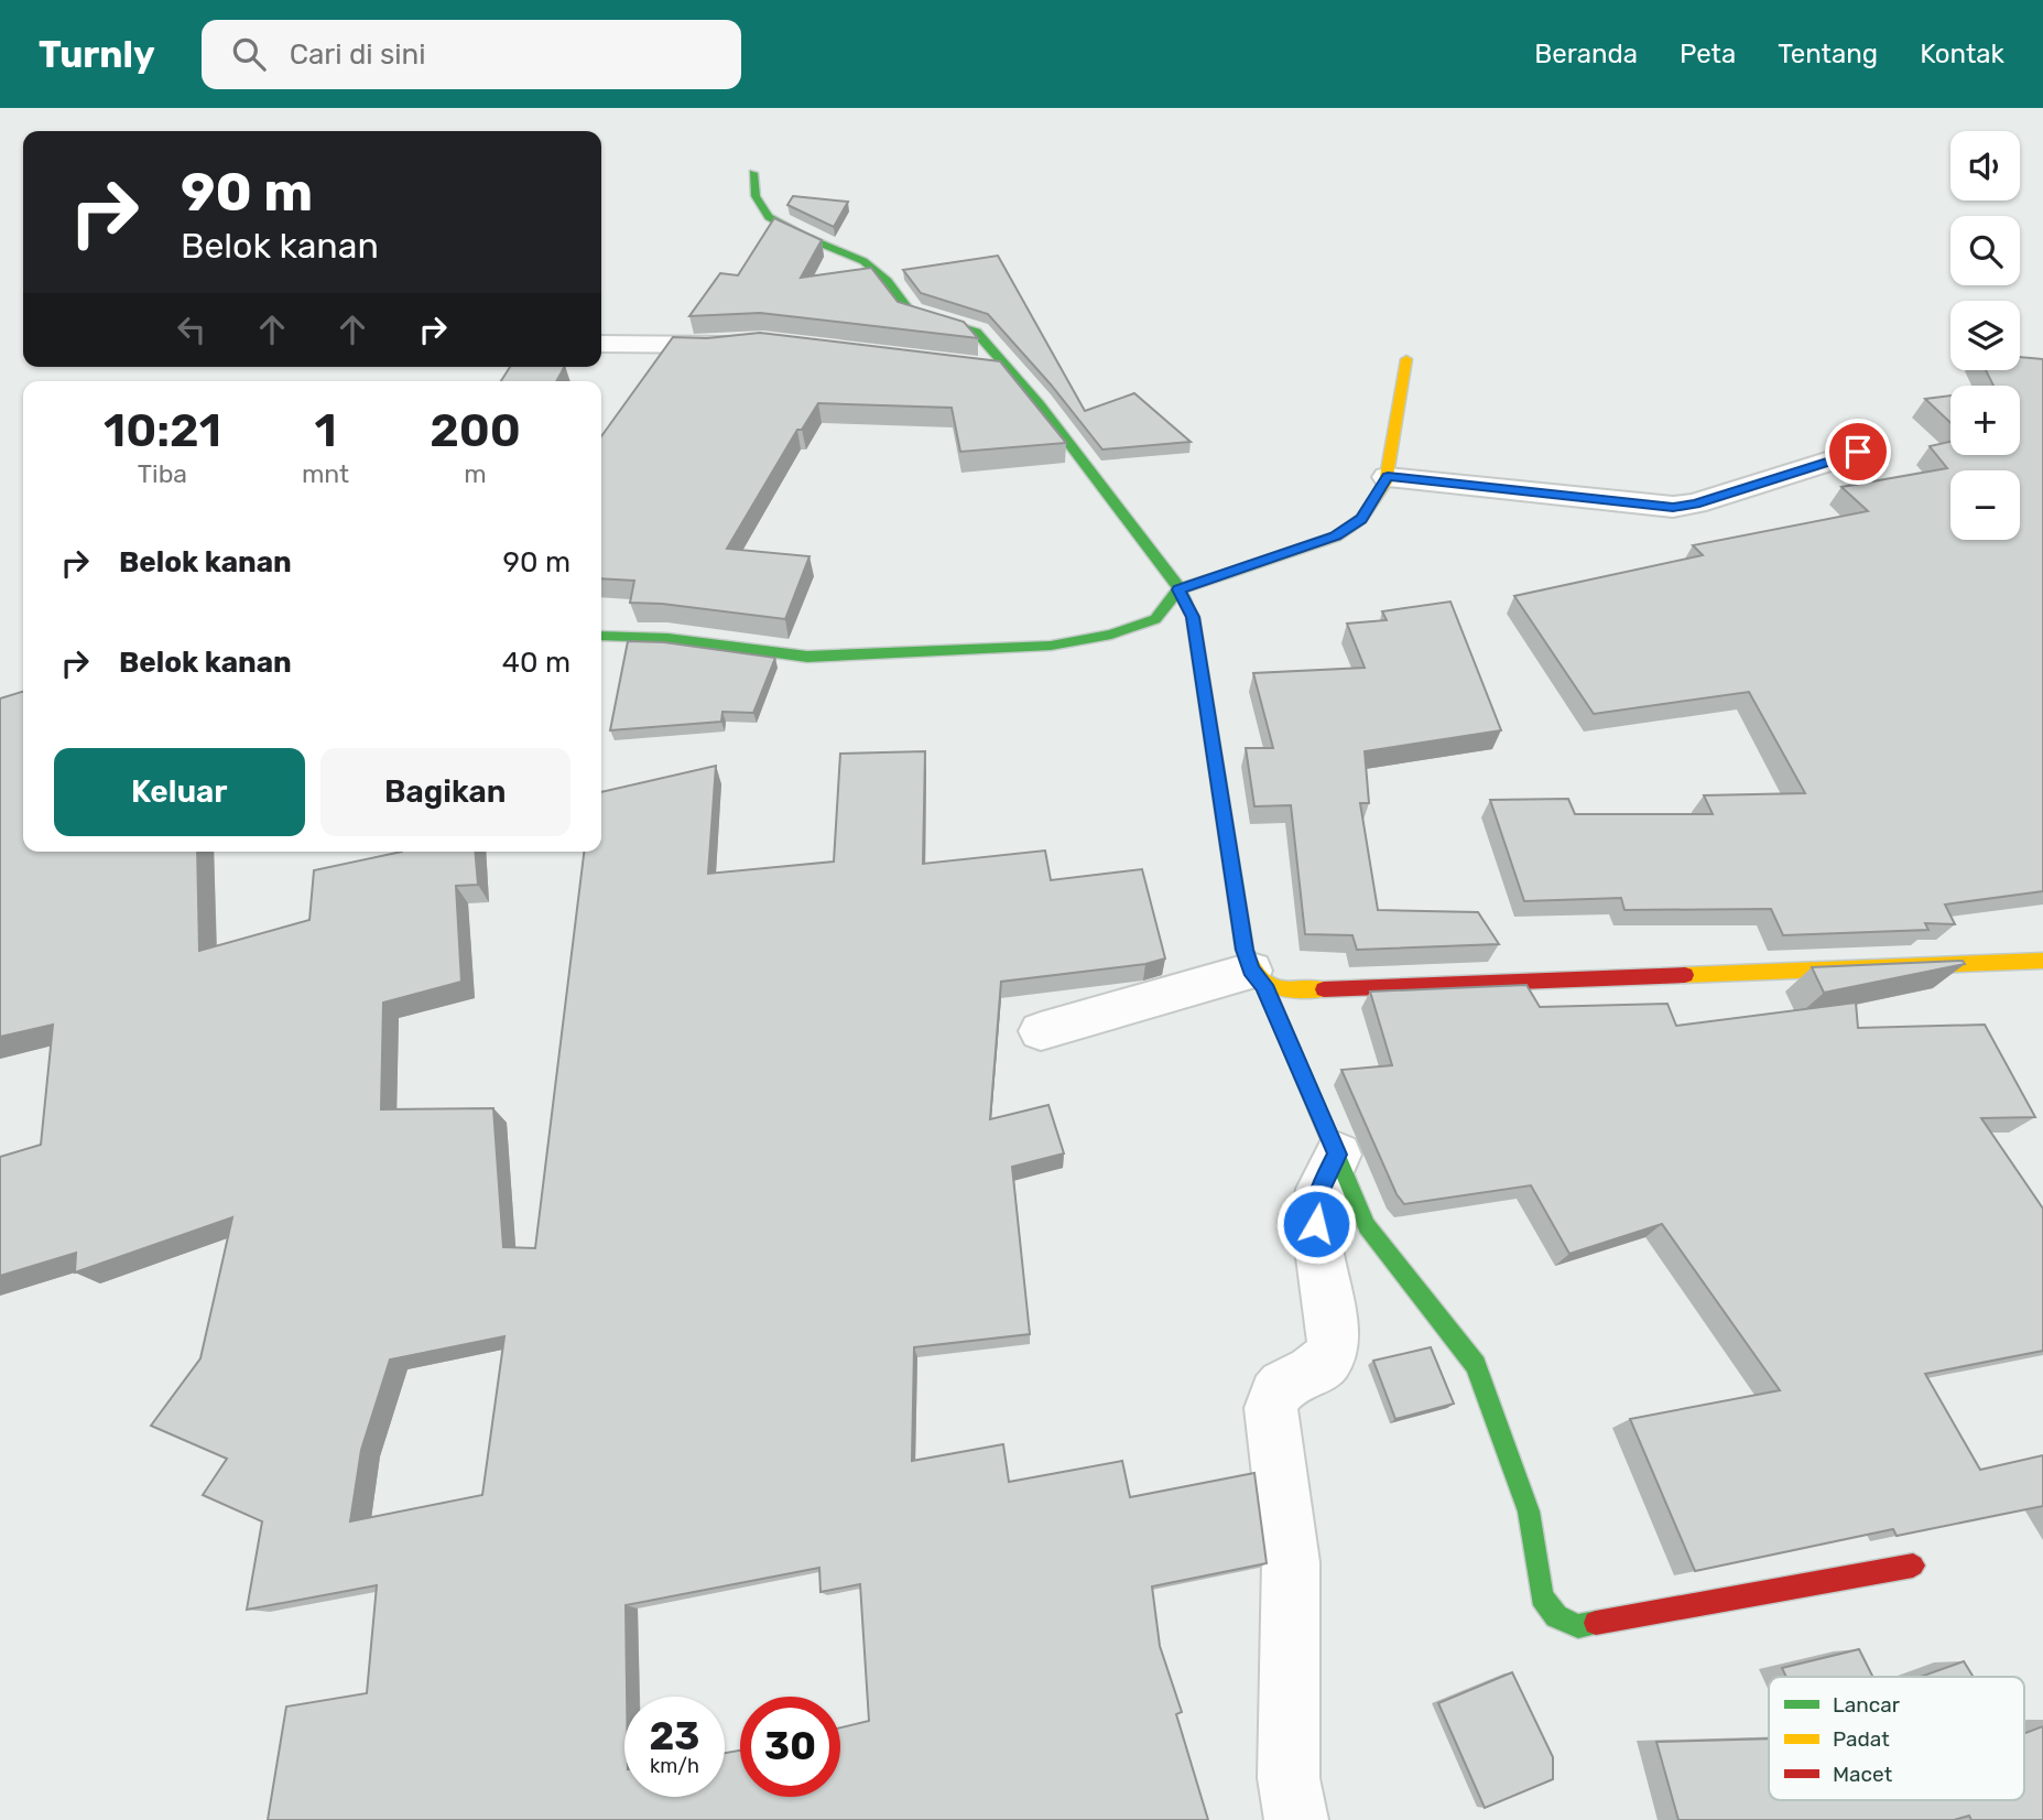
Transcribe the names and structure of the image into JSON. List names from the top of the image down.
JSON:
{
  "legend": ["Lancar", "Padat", "Macet"],
  "page": {
    "header": "Turnly",
    "search": "Cari di sini",
    "nav": [
      "Beranda",
      "Peta",
      "Tentang",
      "Kontak"
    ],
    "map_buttons": ["+", "−"],
    "turn": ["90 m", "Belok kanan"],
    "eta": [
      "10:21",
      "Tiba",
      "1",
      "mnt",
      "200",
      "m"
    ],
    "list": [
      {
        "name": "Belok kanan",
        "value": "90 m"
      },
      {
        "name": "Belok kanan",
        "value": "40 m"
      }
    ],
    "buttons": ["Keluar", "Bagikan"],
    "speed": "23 km/h",
    "limit": "30"
  }
}
